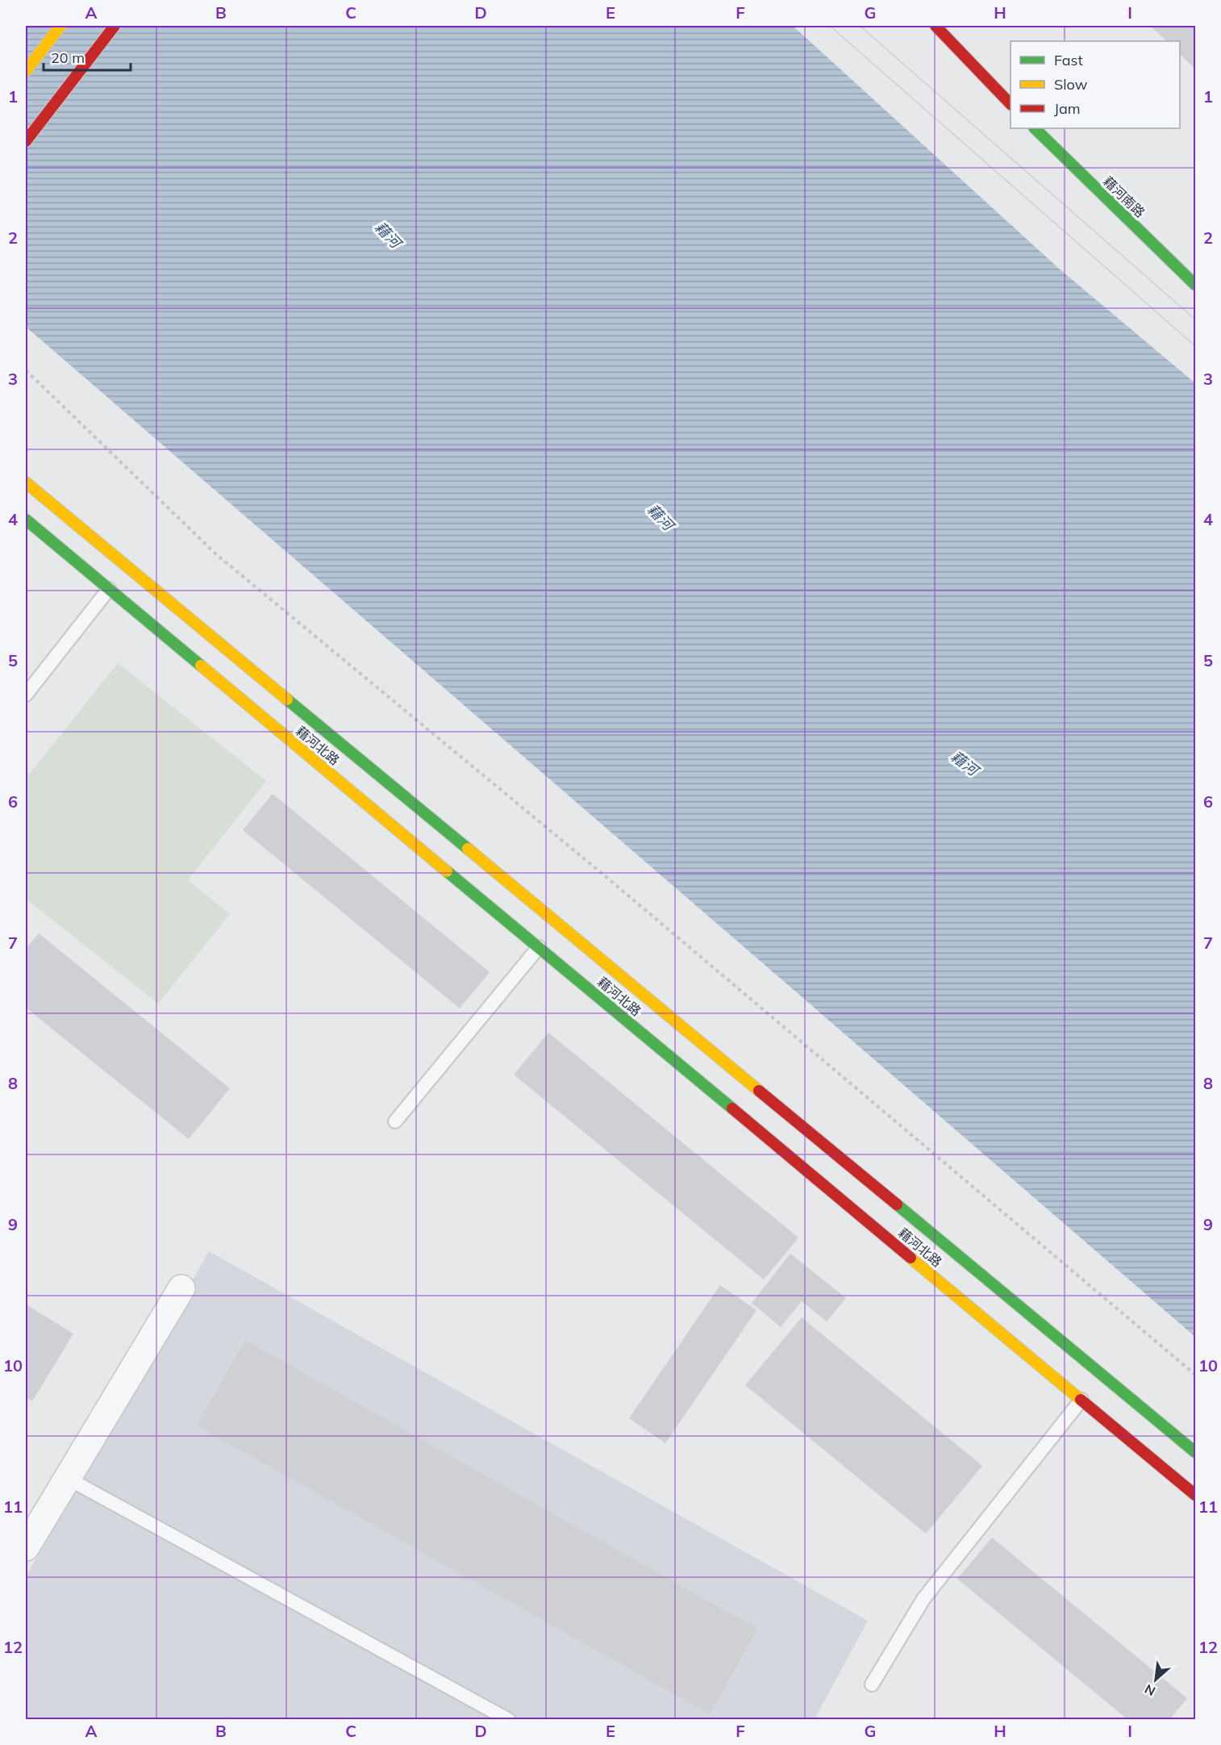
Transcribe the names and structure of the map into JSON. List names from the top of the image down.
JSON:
{
  "streets": {
    "main road": ["藉河南路", "藉河北路"]
  },
  "water": ["藉河"],
  "legend": ["Fast", "Slow", "Jam"],
  "scale_bar": "20 m",
  "north": "bottom left",
  "grid": {
    "columns": [
      "A",
      "B",
      "C",
      "D",
      "E",
      "F",
      "G",
      "H",
      "I"
    ],
    "rows": [
      "1",
      "2",
      "3",
      "4",
      "5",
      "6",
      "7",
      "8",
      "9",
      "10",
      "11",
      "12"
    ]
  }
}
